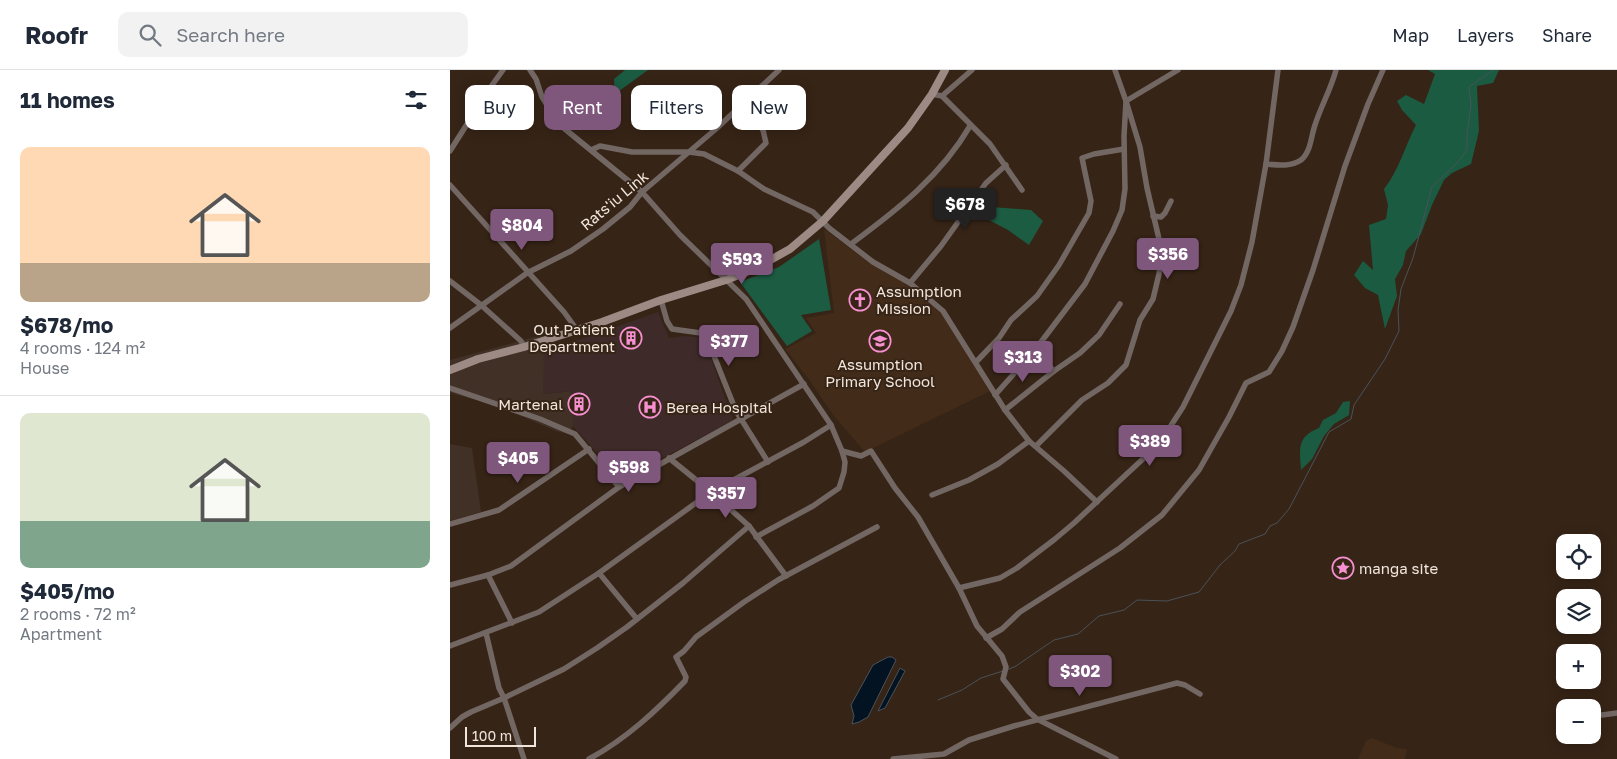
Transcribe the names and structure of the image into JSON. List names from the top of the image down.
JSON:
{
  "streets": {
    "street": ["Rats'iu Link"]
  },
  "places": {
    "church": ["Assumption Mission"],
    "building": ["Out Patient Department", "Martenal"],
    "school or university": ["Assumption Primary School"],
    "hospital": ["Berea Hospital"],
    "place": ["manga site"]
  },
  "scale_bar": "100 m",
  "page": {
    "header": "Roofr",
    "search": "Search here",
    "nav": ["Map", "Layers", "Share"],
    "heading": "11 homes",
    "chip": [
      "Buy",
      "Rent",
      "Filters",
      "New"
    ],
    "list": [
      {
        "name": "$678/mo",
        "note": "4 rooms · 124 m² · House"
      },
      {
        "name": "$405/mo",
        "note": "2 rooms · 72 m² · Apartment"
      }
    ],
    "price": [
      "$678",
      "$804",
      "$356",
      "$593",
      "$377",
      "$313",
      "$389",
      "$405",
      "$598",
      "$357",
      "$302"
    ],
    "map_buttons": ["+", "−"],
    "scale": "100 m"
  }
}
